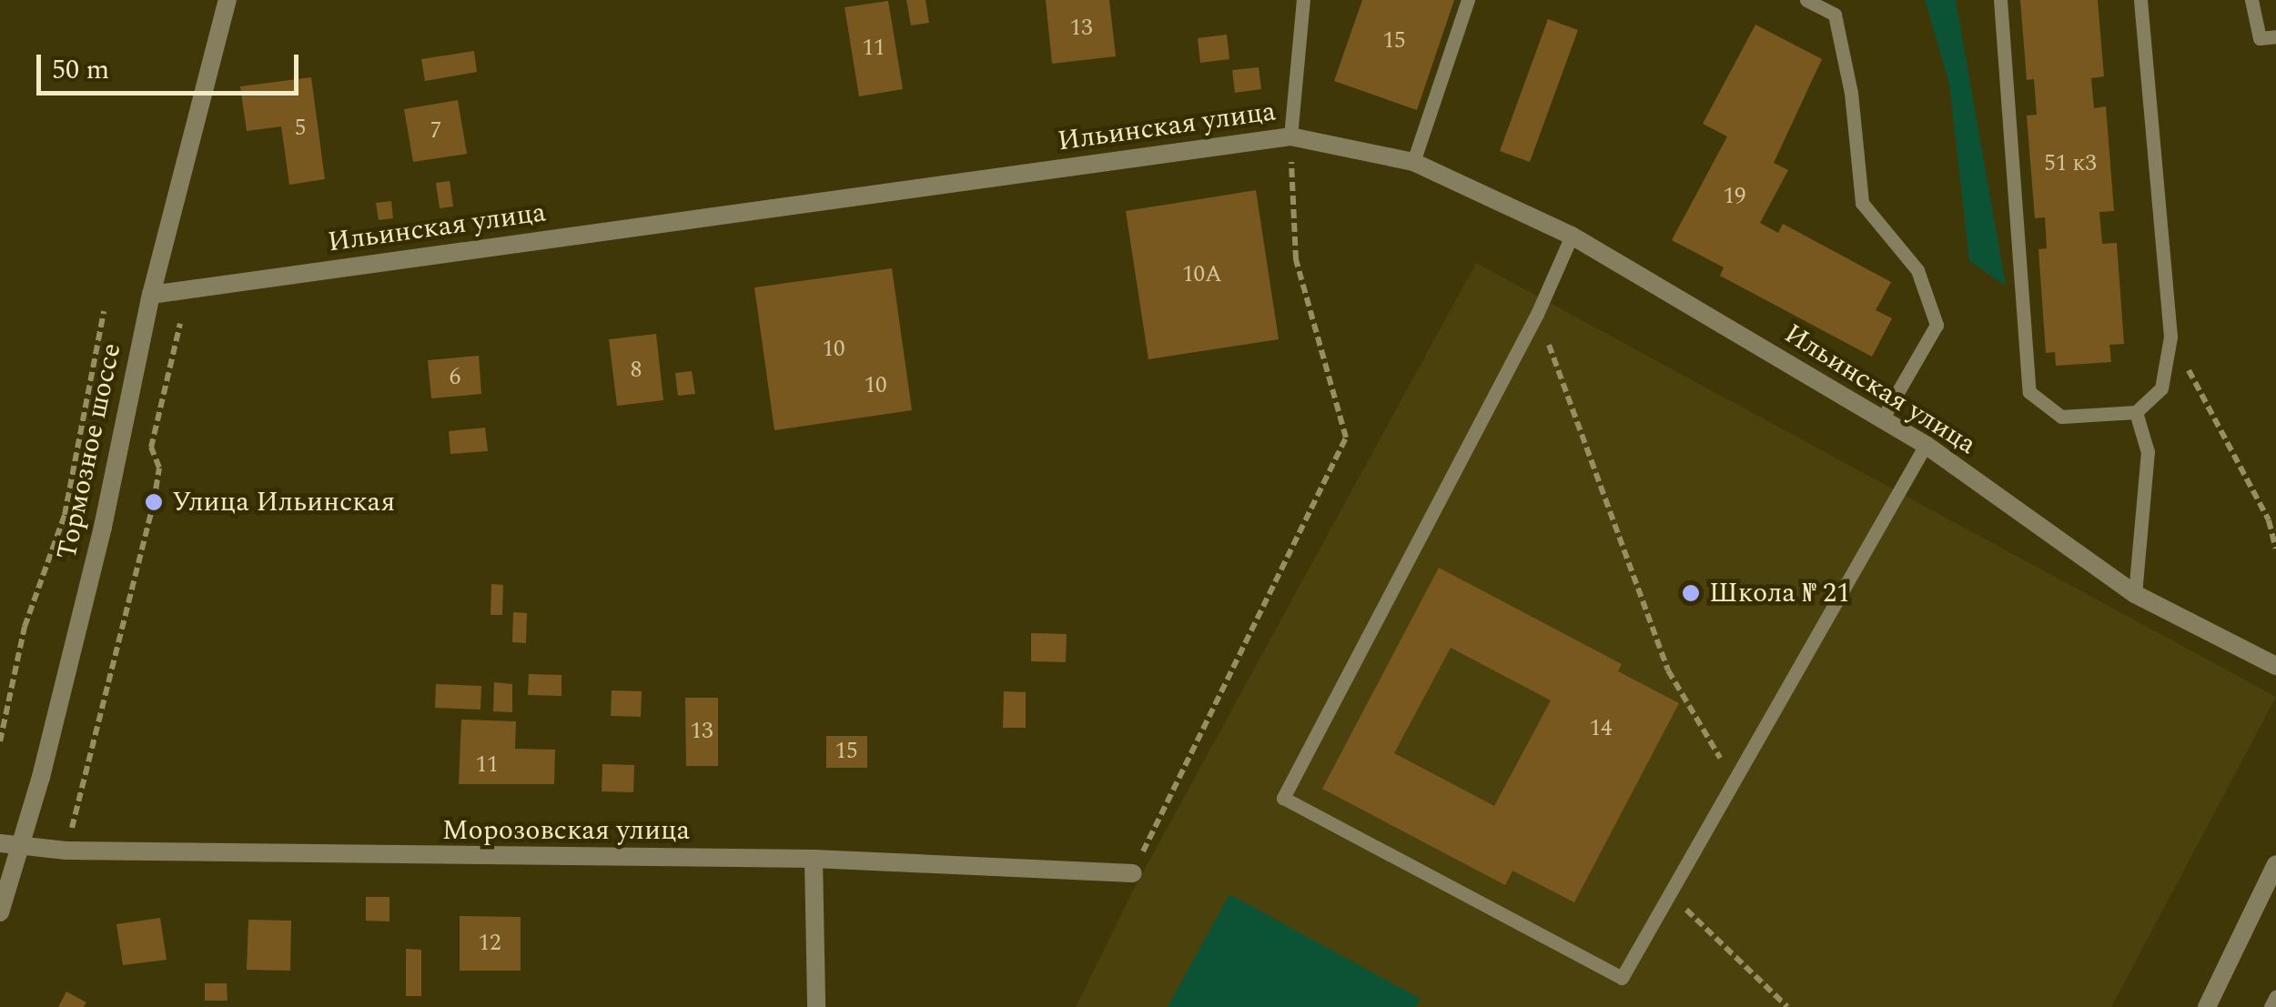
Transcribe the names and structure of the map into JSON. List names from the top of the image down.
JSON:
{
  "streets": {
    "street": ["Ильинская улица", "Тормозное шоссе", "Морозовская улица"]
  },
  "crossings": [
    ["Ильинская улица", "Тормозное шоссе"],
    ["Тормозное шоссе", "Морозовская улица"]
  ],
  "places": ["Улица Ильинская", "Школа № 21"],
  "house_numbers": [
    "13",
    "15",
    "11",
    "5",
    "7",
    "51 к3",
    "19",
    "10А",
    "10",
    "8",
    "6",
    "10",
    "14",
    "13",
    "15",
    "11",
    "12"
  ],
  "scale_bar": "50 m"
}
